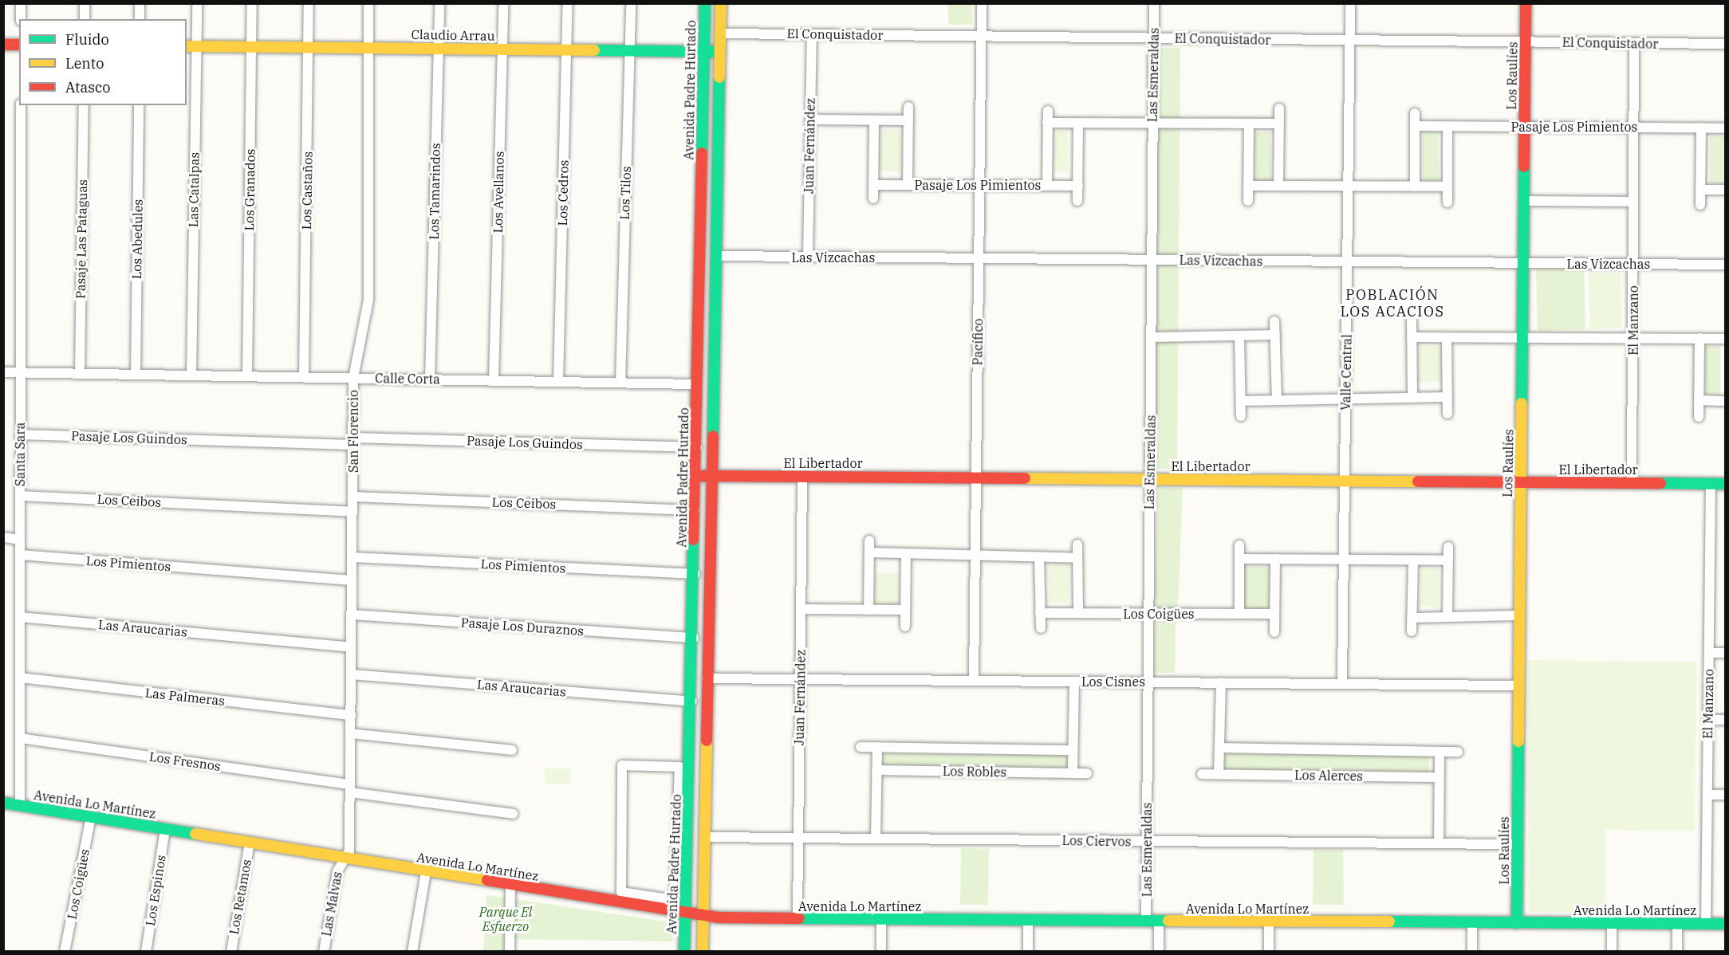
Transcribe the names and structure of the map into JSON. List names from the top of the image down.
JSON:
{
  "streets": {
    "main road": [
      "Claudio Arrau",
      "Los Raulíes",
      "Avenida Padre Hurtado",
      "El Libertador",
      "Avenida Lo Martínez"
    ],
    "street": [
      "El Conquistador",
      "Las Esmeraldas",
      "Pasaje Los Pimientos",
      "Juan Fernández",
      "Las Catalpas",
      "Los Granados",
      "Los Castaños",
      "Los Tamarindos",
      "Los Avellanos",
      "Los Cedros",
      "Los Tilos",
      "Pasaje Las Pataguas",
      "Los Abedules",
      "Las Vizcachas",
      "El Manzano",
      "Pacífico",
      "Valle Central",
      "Calle Corta",
      "San Florencio",
      "Pasaje Los Guindos",
      "Santa Sara",
      "Los Ceibos",
      "Los Pimientos",
      "Los Coigües",
      "Pasaje Los Duraznos",
      "Las Araucarias",
      "Los Cisnes",
      "Las Palmeras",
      "Los Fresnos",
      "Los Robles",
      "Los Alerces",
      "Los Ciervos",
      "Los Espinos",
      "Los Retamos",
      "Las Malvas"
    ]
  },
  "crossings": [
    ["El Conquistador", "Las Esmeraldas"],
    ["El Conquistador", "Los Raulíes"],
    ["El Conquistador", "Juan Fernández"],
    ["El Conquistador", "El Manzano"],
    ["El Conquistador", "Pacífico"],
    ["El Conquistador", "Valle Central"],
    ["Claudio Arrau", "Avenida Padre Hurtado"],
    ["Claudio Arrau", "Las Catalpas"],
    ["Claudio Arrau", "Los Granados"],
    ["Claudio Arrau", "Los Castaños"],
    ["Claudio Arrau", "Los Tamarindos"],
    ["Claudio Arrau", "Los Avellanos"],
    ["Claudio Arrau", "Los Cedros"],
    ["Claudio Arrau", "Los Tilos"],
    ["Claudio Arrau", "San Florencio"],
    ["Las Esmeraldas", "Las Vizcachas"],
    ["Las Esmeraldas", "El Libertador"],
    ["Las Esmeraldas", "Los Coigües"],
    ["Las Esmeraldas", "Los Cisnes"],
    ["Las Esmeraldas", "Avenida Lo Martínez"],
    ["Las Esmeraldas", "Los Ciervos"],
    ["Los Raulíes", "Pasaje Los Pimientos"],
    ["Los Raulíes", "Las Vizcachas"],
    ["Los Raulíes", "El Libertador"],
    ["Los Raulíes", "Los Cisnes"],
    ["Los Raulíes", "Avenida Lo Martínez"],
    ["Los Raulíes", "Los Ciervos"],
    ["Avenida Padre Hurtado", "Calle Corta"],
    ["Avenida Padre Hurtado", "Pasaje Los Guindos"],
    ["Avenida Padre Hurtado", "El Libertador"],
    ["Avenida Padre Hurtado", "Los Ceibos"],
    ["Avenida Padre Hurtado", "Los Pimientos"],
    ["Avenida Padre Hurtado", "Pasaje Los Duraznos"],
    ["Avenida Padre Hurtado", "Las Araucarias"],
    ["Avenida Padre Hurtado", "Avenida Lo Martínez"],
    ["Pasaje Los Pimientos", "El Manzano"],
    ["Pasaje Los Pimientos", "Pacífico"],
    ["Juan Fernández", "Las Vizcachas"],
    ["Juan Fernández", "El Libertador"],
    ["Juan Fernández", "Los Cisnes"],
    ["Juan Fernández", "Avenida Lo Martínez"],
    ["Juan Fernández", "Los Ciervos"],
    ["Las Catalpas", "Calle Corta"],
    ["Los Granados", "Calle Corta"],
    ["Los Castaños", "Calle Corta"],
    ["Los Tamarindos", "Calle Corta"],
    ["Los Avellanos", "Calle Corta"],
    ["Los Cedros", "Calle Corta"],
    ["Los Tilos", "Calle Corta"],
    ["Pasaje Las Pataguas", "Calle Corta"],
    ["Los Abedules", "Calle Corta"],
    ["Las Vizcachas", "El Manzano"],
    ["Las Vizcachas", "Pacífico"],
    ["Las Vizcachas", "Valle Central"],
    ["El Manzano", "El Libertador"],
    ["El Manzano", "Avenida Lo Martínez"],
    ["Pacífico", "El Libertador"],
    ["Pacífico", "Los Cisnes"],
    ["Valle Central", "El Libertador"],
    ["Valle Central", "Los Cisnes"],
    ["Calle Corta", "San Florencio"],
    ["Calle Corta", "Santa Sara"],
    ["San Florencio", "Pasaje Los Guindos"],
    ["San Florencio", "Los Ceibos"],
    ["San Florencio", "Los Pimientos"],
    ["San Florencio", "Pasaje Los Duraznos"],
    ["San Florencio", "Las Araucarias"],
    ["San Florencio", "Las Palmeras"],
    ["San Florencio", "Los Fresnos"],
    ["San Florencio", "Avenida Lo Martínez"],
    ["San Florencio", "Las Malvas"],
    ["Pasaje Los Guindos", "Santa Sara"],
    ["Santa Sara", "Los Ceibos"],
    ["Santa Sara", "Los Pimientos"],
    ["Santa Sara", "Las Araucarias"],
    ["Santa Sara", "Las Palmeras"],
    ["Santa Sara", "Los Fresnos"],
    ["Santa Sara", "Avenida Lo Martínez"],
    ["Los Coigües", "Avenida Lo Martínez"],
    ["Avenida Lo Martínez", "Los Espinos"],
    ["Avenida Lo Martínez", "Los Retamos"],
    ["Avenida Lo Martínez", "Las Malvas"]
  ],
  "districts": ["POBLACIÓN LOS ACACIOS"],
  "parks": ["Parque El Esfuerzo"],
  "legend": ["Fluido", "Lento", "Atasco"]
}
